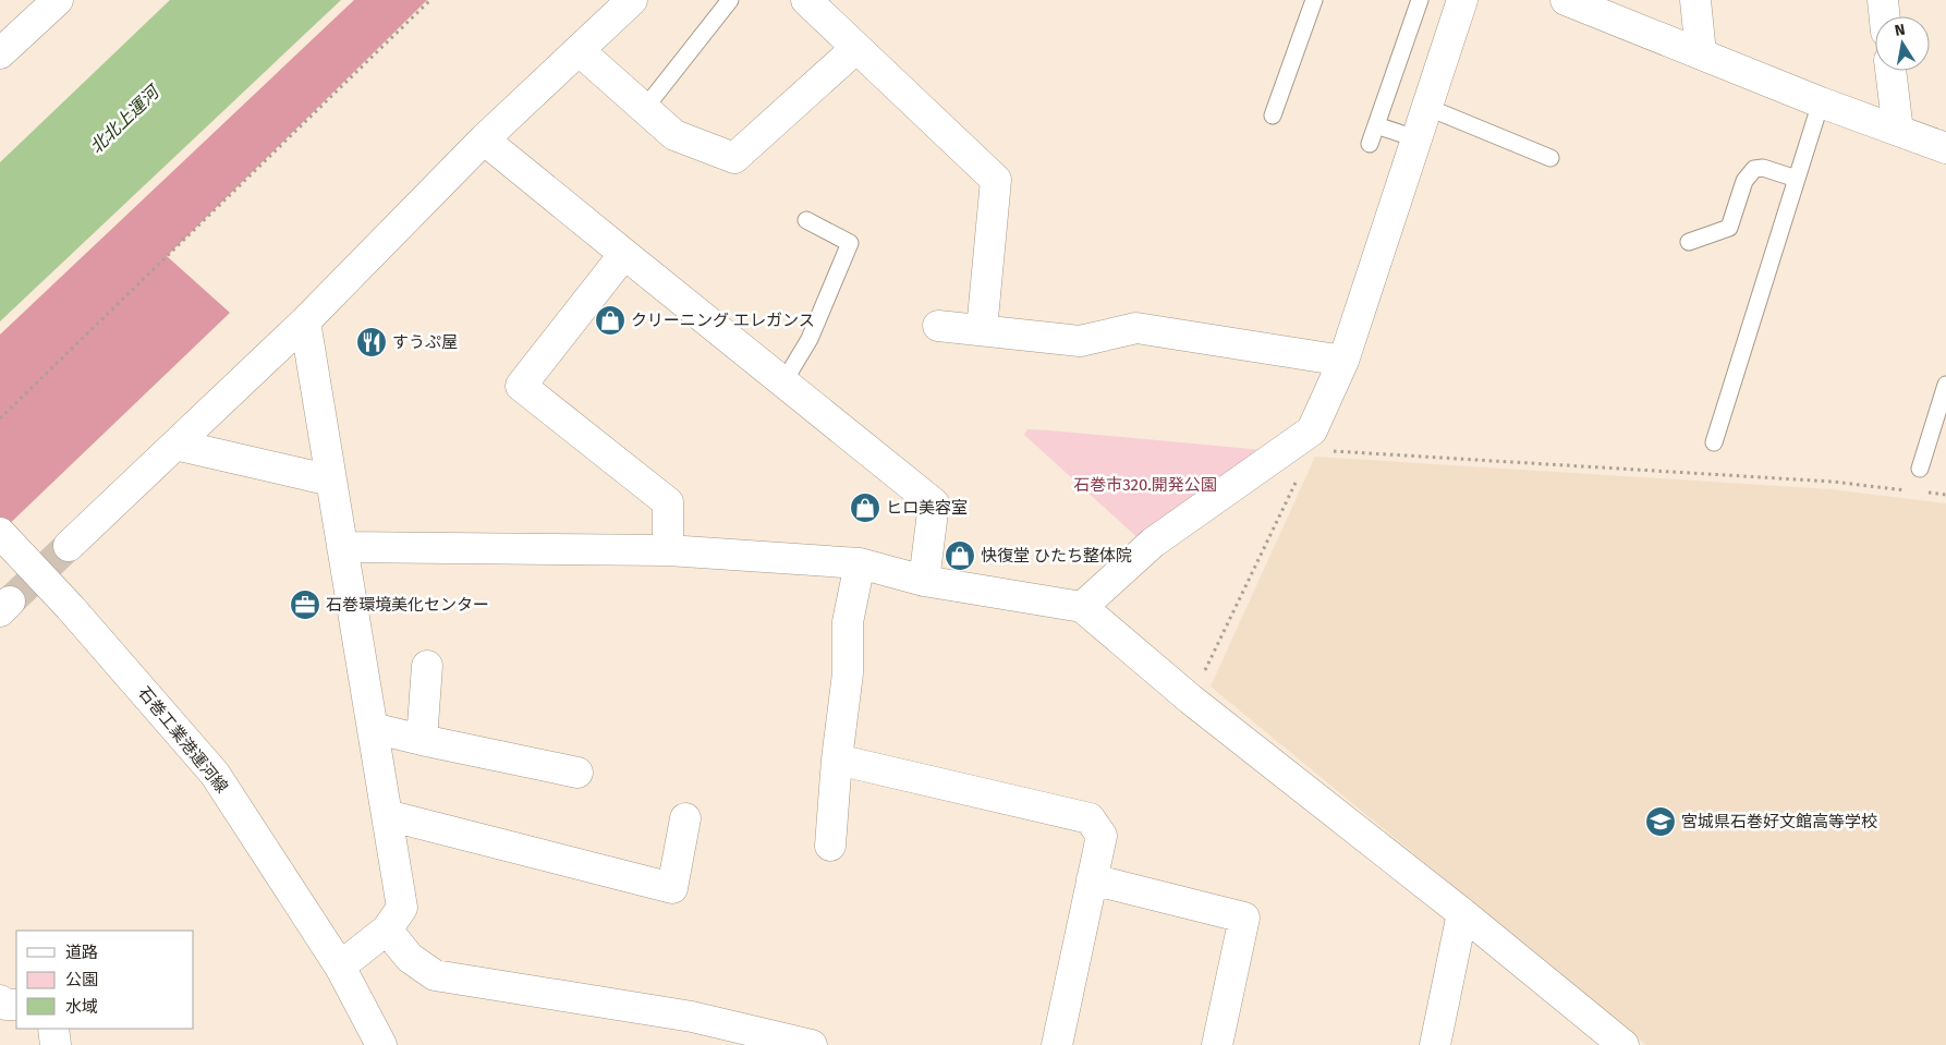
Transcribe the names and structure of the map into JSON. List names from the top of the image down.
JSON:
{
  "streets": {
    "main road": ["石巻工業港運河線"]
  },
  "water": ["北北上運河"],
  "parks": ["石巻市320.開発公園"],
  "places": {
    "shop": ["クリーニング エレガンス", "ヒロ美容室", "快復堂 ひたち整体院"],
    "restaurant": ["すうぷ屋"],
    "office": ["石巻環境美化センター"],
    "school or university": ["宮城県石巻好文館高等学校"]
  },
  "legend": ["道路", "公園", "水域"],
  "north": "top"
}
